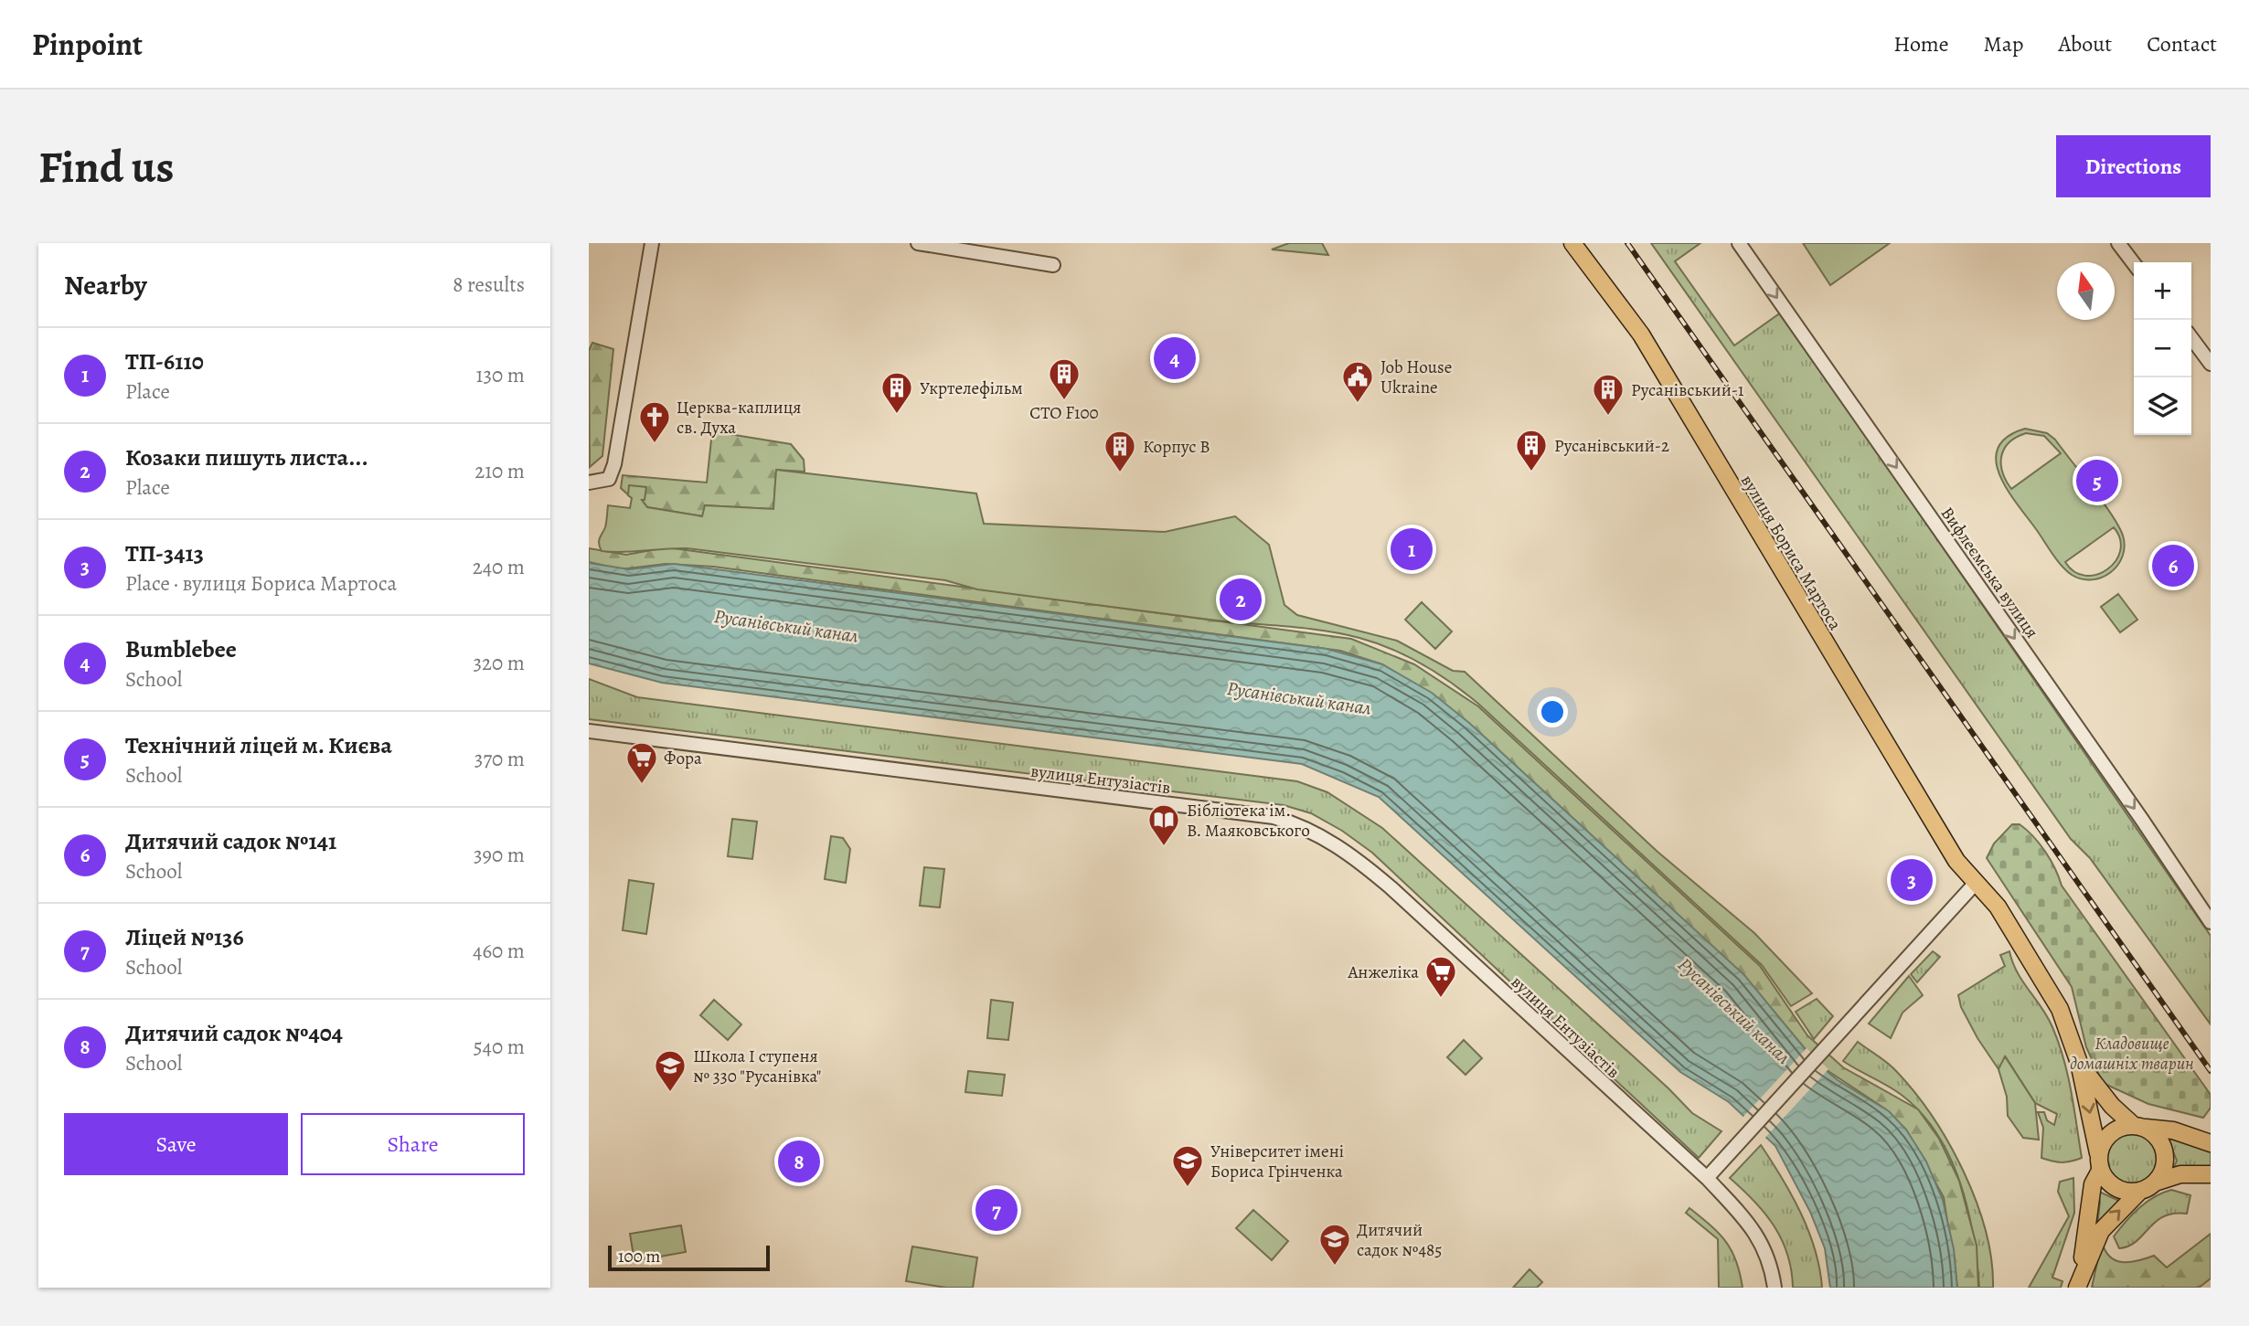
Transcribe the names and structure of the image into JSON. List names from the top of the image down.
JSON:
{
  "streets": {
    "main road": ["вулиця Бориса Мартоса"],
    "street": ["Вифлеємська вулиця", "вулиця Ентузіастів"]
  },
  "one_way": ["Вифлеємська вулиця"],
  "water": ["Русанівський канал"],
  "parks": ["Кладовище домашніх тварин"],
  "places": {
    "building": [
      "СТО F100",
      "Укртелефільм",
      "Русанівський-1",
      "Русанівський-2",
      "Корпус В"
    ],
    "public building": ["Job House Ukraine"],
    "church": ["Церква-каплиця св. Духа"],
    "supermarket": ["Фора", "Анжеліка"],
    "library": ["Бібліотека ім. В. Маяковського"],
    "school or university": ["Школа І ступеня № 330 \"Русанівка\"", "Університет імені Бориса Грінченка", "Дитячий садок №485"]
  },
  "scale_bar": "100 m",
  "north": "top",
  "page": {
    "header": "Pinpoint",
    "nav": [
      "Home",
      "Map",
      "About",
      "Contact"
    ],
    "buttons": [
      "Directions",
      ["Save", "Share"]
    ],
    "title": "Find us",
    "heading": ["Nearby", "8 results"],
    "map_buttons": ["+", "−"],
    "list": [
      {
        "mark": "1",
        "name": "ТП-6110",
        "note": "Place",
        "value": "130 m"
      },
      {
        "mark": "2",
        "name": "Козаки пишуть листа...",
        "note": "Place",
        "value": "210 m"
      },
      {
        "mark": "3",
        "name": "ТП-3413",
        "note": "Place · вулиця Бориса Мартоса",
        "value": "240 m"
      },
      {
        "mark": "4",
        "name": "Bumblebee",
        "note": "School",
        "value": "320 m"
      },
      {
        "mark": "5",
        "name": "Технічний ліцей м. Києва",
        "note": "School",
        "value": "370 m"
      },
      {
        "mark": "6",
        "name": "Дитячий садок №141",
        "note": "School",
        "value": "390 m"
      },
      {
        "mark": "7",
        "name": "Ліцей №136",
        "note": "School",
        "value": "460 m"
      },
      {
        "mark": "8",
        "name": "Дитячий садок №404",
        "note": "School",
        "value": "540 m"
      }
    ],
    "pins": [
      "4",
      "5",
      "1",
      "6",
      "2",
      "3",
      "8",
      "7"
    ],
    "scale": "100 m"
  }
}
